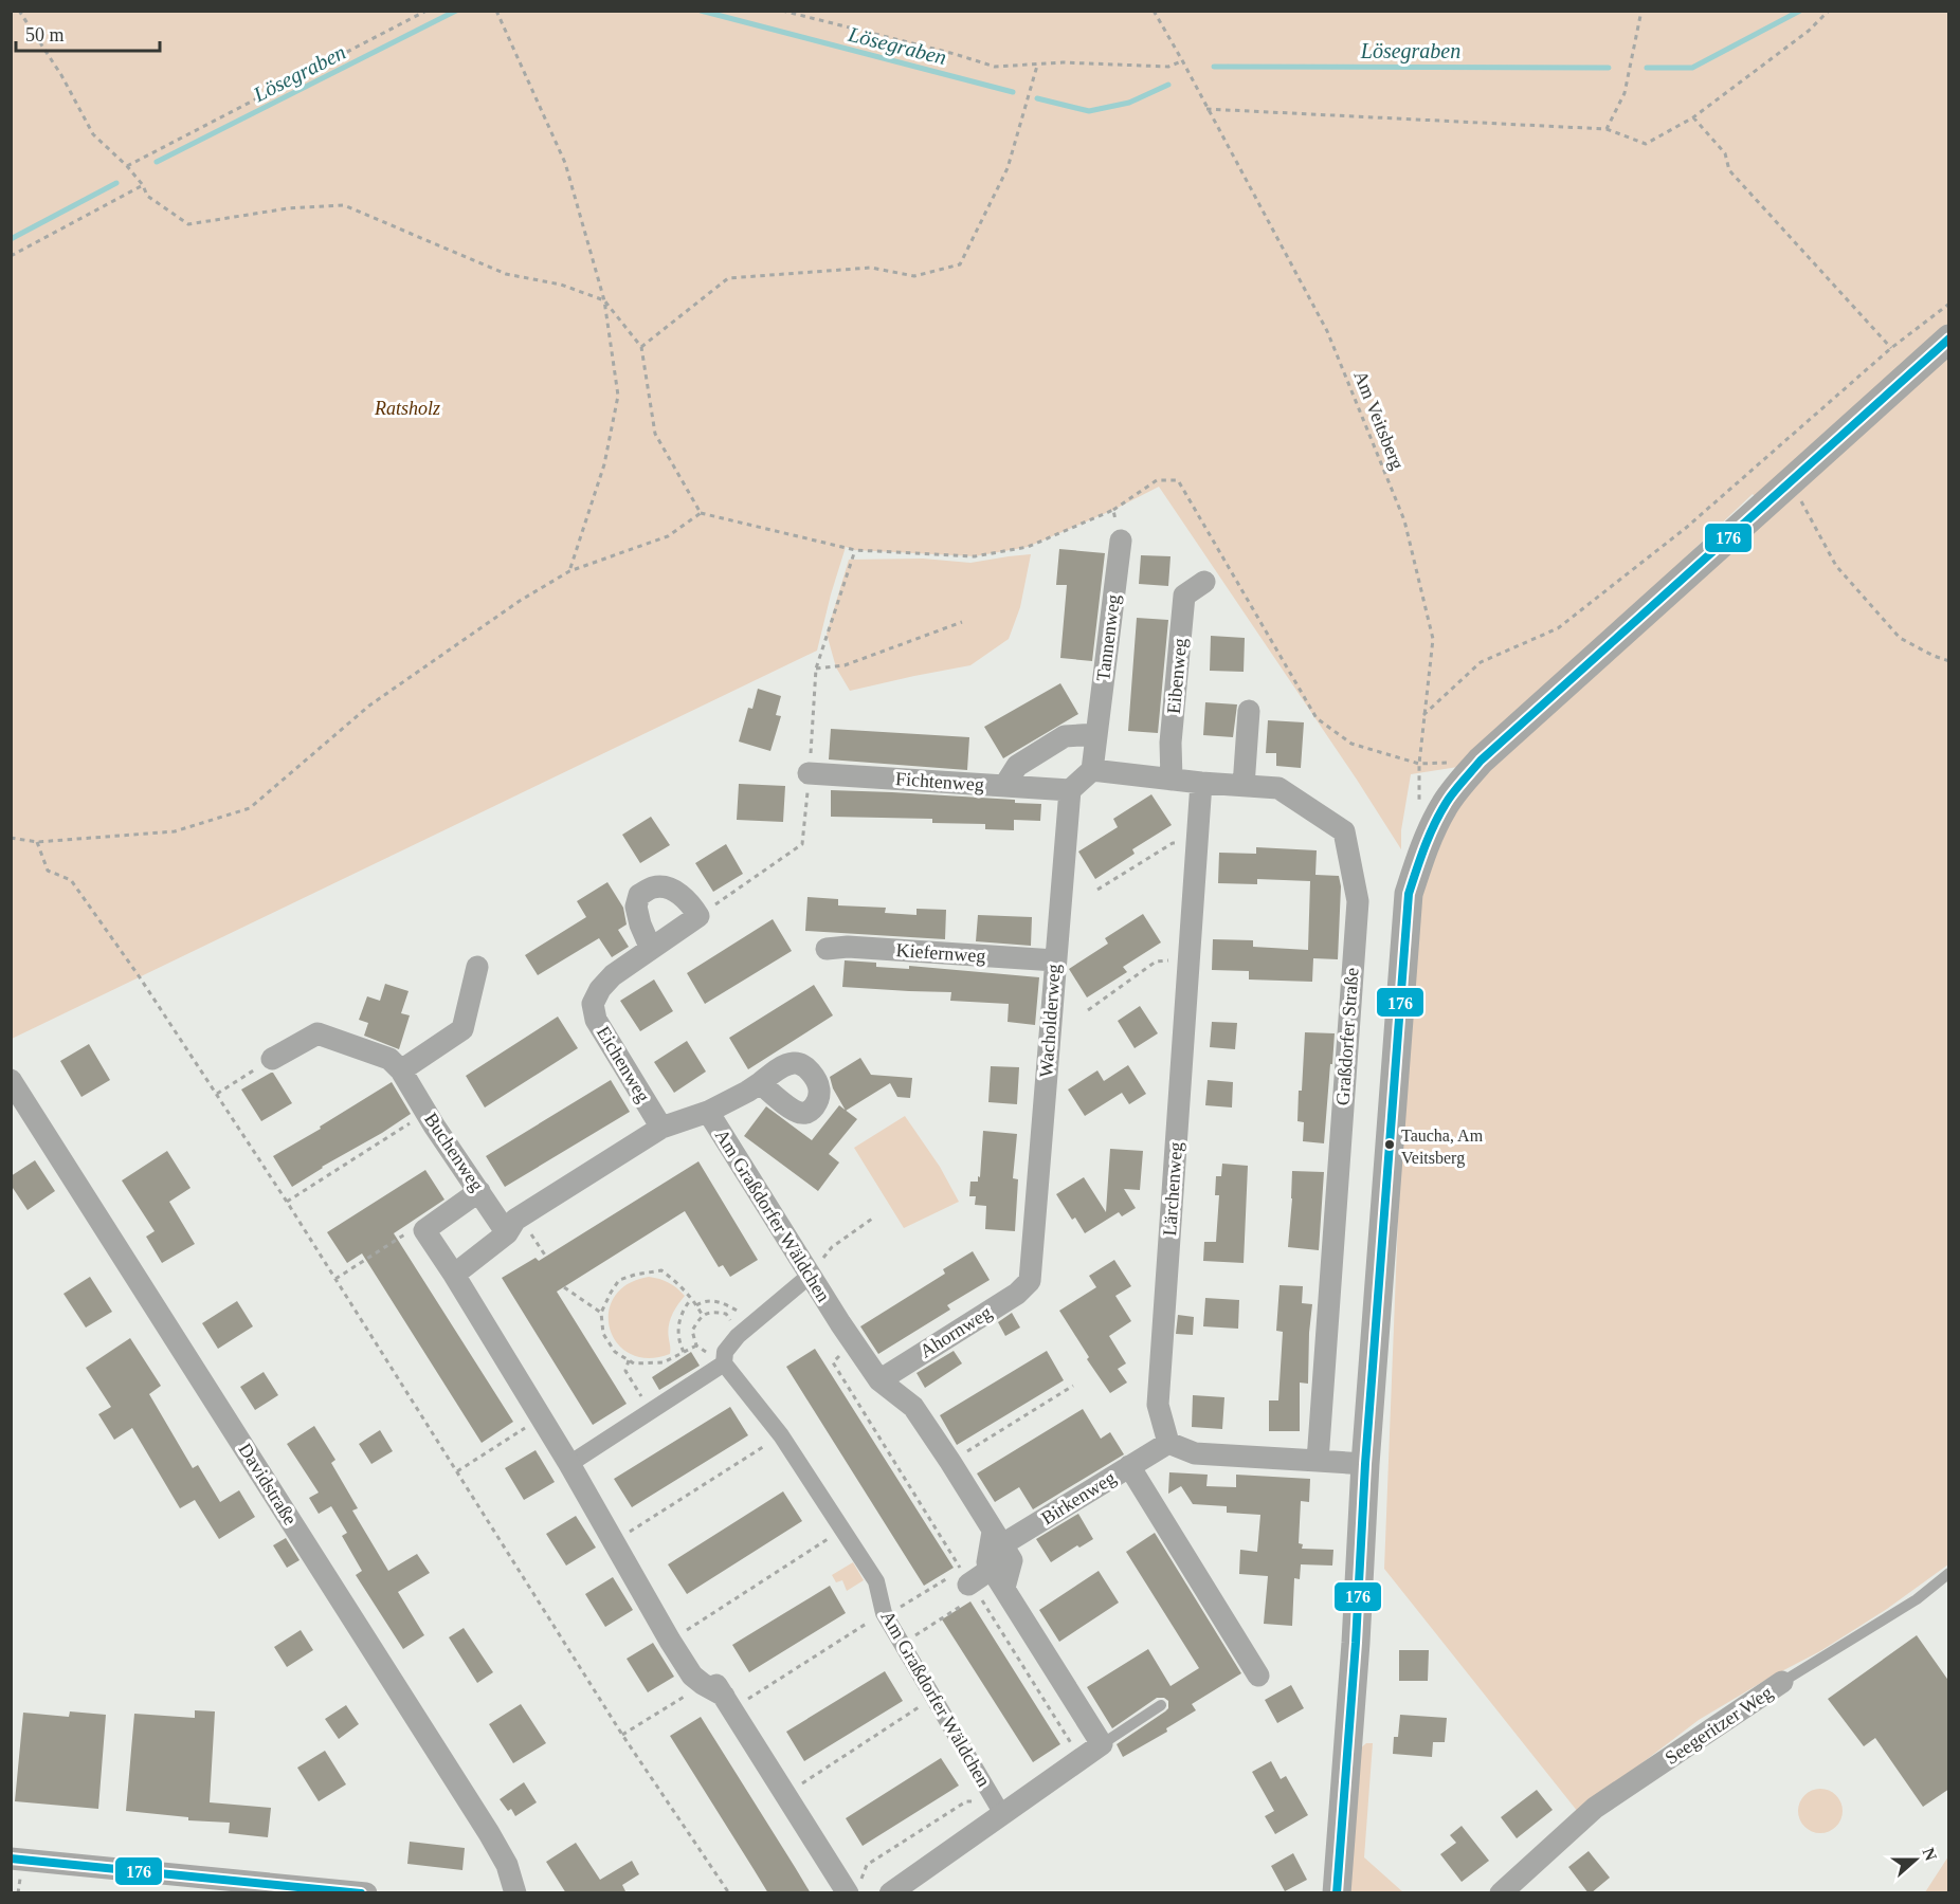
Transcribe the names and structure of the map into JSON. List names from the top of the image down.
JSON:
{
  "streets": {
    "street": [
      "Tannenweg",
      "Eibenweg",
      "Fichtenweg",
      "Kiefernweg",
      "Wacholderweg",
      "Graßdorfer Straße",
      "Eichenweg",
      "Buchenweg",
      "Lärchenweg",
      "Am Graßdorfer Wäldchen",
      "Ahornweg",
      "Davidstraße",
      "Birkenweg",
      "Seegeritzer Weg"
    ],
    "path": ["Am Veitsberg"]
  },
  "crossings": [
    ["Tannenweg", "Graßdorfer Straße"],
    ["Eibenweg", "Graßdorfer Straße"],
    ["Fichtenweg", "Wacholderweg"],
    ["Kiefernweg", "Wacholderweg"],
    ["Wacholderweg", "Ahornweg"],
    ["Graßdorfer Straße", "Lärchenweg"],
    ["Eichenweg", "Am Graßdorfer Wäldchen"],
    ["Buchenweg", "Am Graßdorfer Wäldchen"],
    ["Lärchenweg", "Birkenweg"],
    ["Am Graßdorfer Wäldchen", "Ahornweg"],
    ["Am Graßdorfer Wäldchen", "Birkenweg"]
  ],
  "water": ["Lösegraben"],
  "parks": ["Ratsholz"],
  "places": ["Taucha, Am Veitsberg"],
  "lines": ["transit line 176"],
  "scale_bar": "50 m",
  "north": "right"
}
